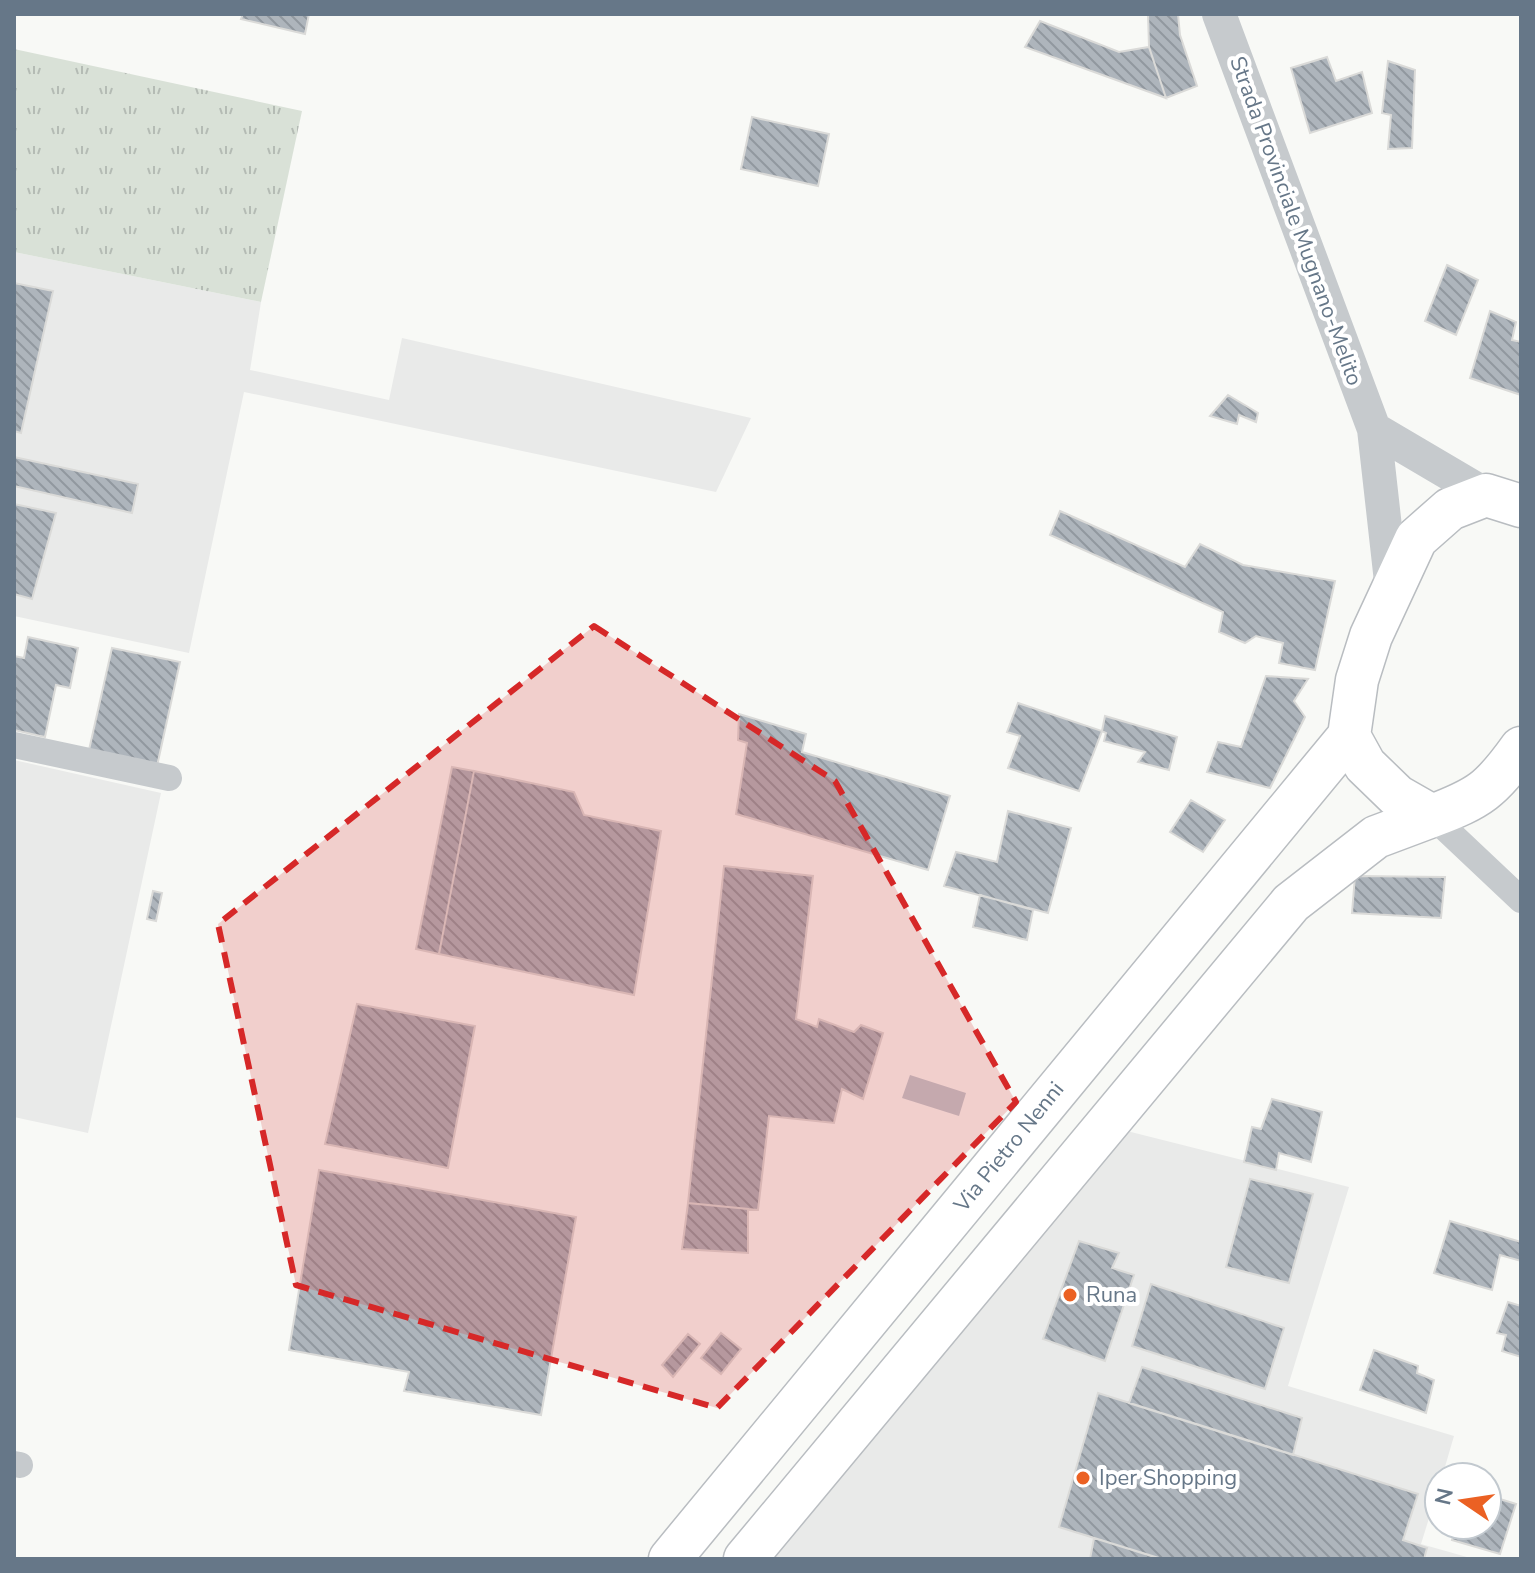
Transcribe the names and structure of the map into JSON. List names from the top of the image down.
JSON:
{
  "streets": {
    "main road": ["Via Pietro Nenni"],
    "street": ["Strada Provinciale Mugnano-Melito"]
  },
  "places": ["Runa", "Iper Shopping"],
  "north": "left"
}
